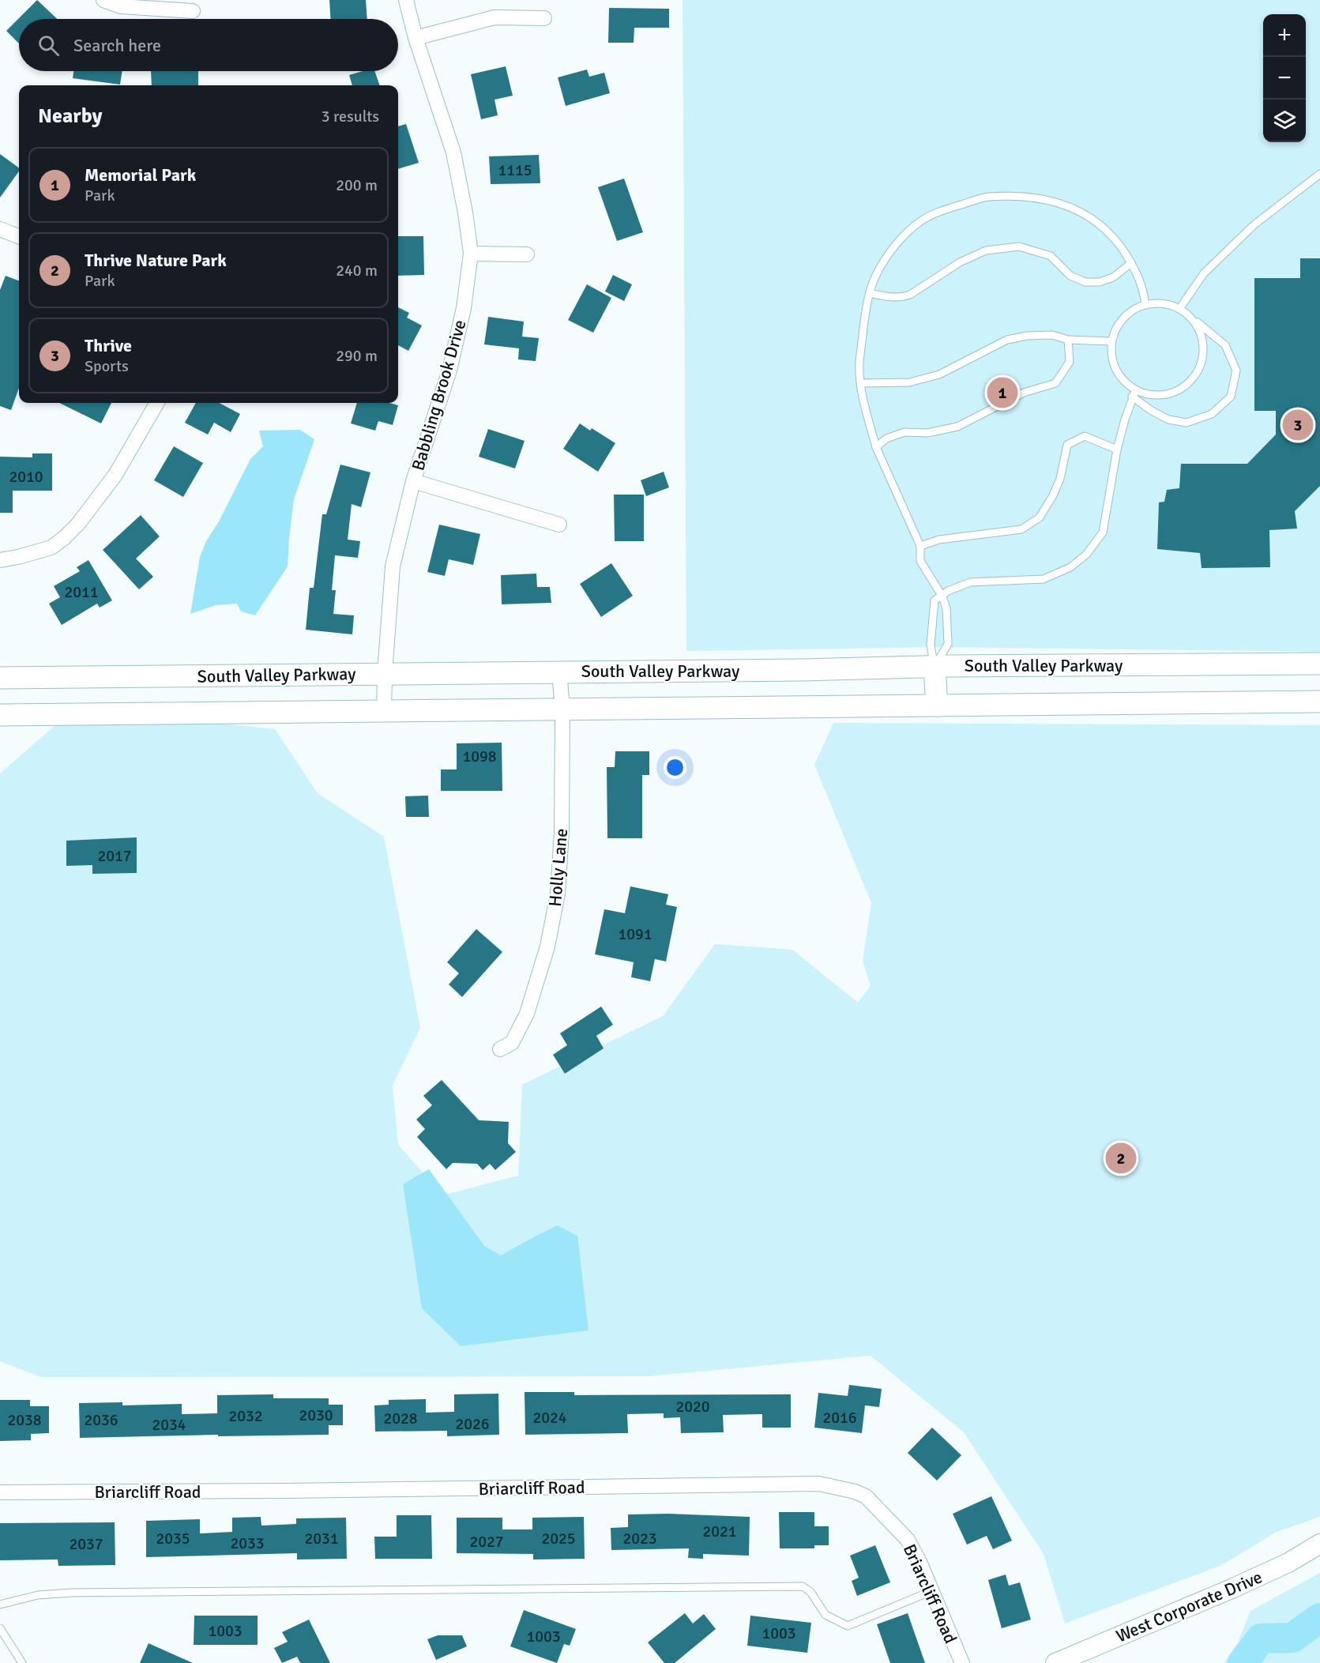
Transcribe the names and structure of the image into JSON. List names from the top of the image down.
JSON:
{
  "streets": {
    "main road": ["South Valley Parkway"],
    "street": [
      "Babbling Brook Drive",
      "Holly Lane",
      "Briarcliff Road",
      "West Corporate Drive"
    ]
  },
  "crossings": [
    ["Babbling Brook Drive", "South Valley Parkway"],
    ["South Valley Parkway", "Holly Lane"]
  ],
  "house_numbers": [
    "1115",
    "2010",
    "2011",
    "1098",
    "2017",
    "1091",
    "2020",
    "2030",
    "2032",
    "2024",
    "2016",
    "2028",
    "2038",
    "2036",
    "2026",
    "2034",
    "2021",
    "2035",
    "2031",
    "2025",
    "2023",
    "2027",
    "2033",
    "2037",
    "1003",
    "1003",
    "1003"
  ],
  "page": {
    "map_buttons": ["+", "−"],
    "search": "Search here",
    "heading": ["Nearby", "3 results"],
    "list": [
      {
        "mark": "1",
        "name": "Memorial Park",
        "note": "Park",
        "value": "200 m"
      },
      {
        "mark": "2",
        "name": "Thrive Nature Park",
        "note": "Park",
        "value": "240 m"
      },
      {
        "mark": "3",
        "name": "Thrive",
        "note": "Sports",
        "value": "290 m"
      }
    ],
    "pins": ["1", "3", "2"]
  }
}
